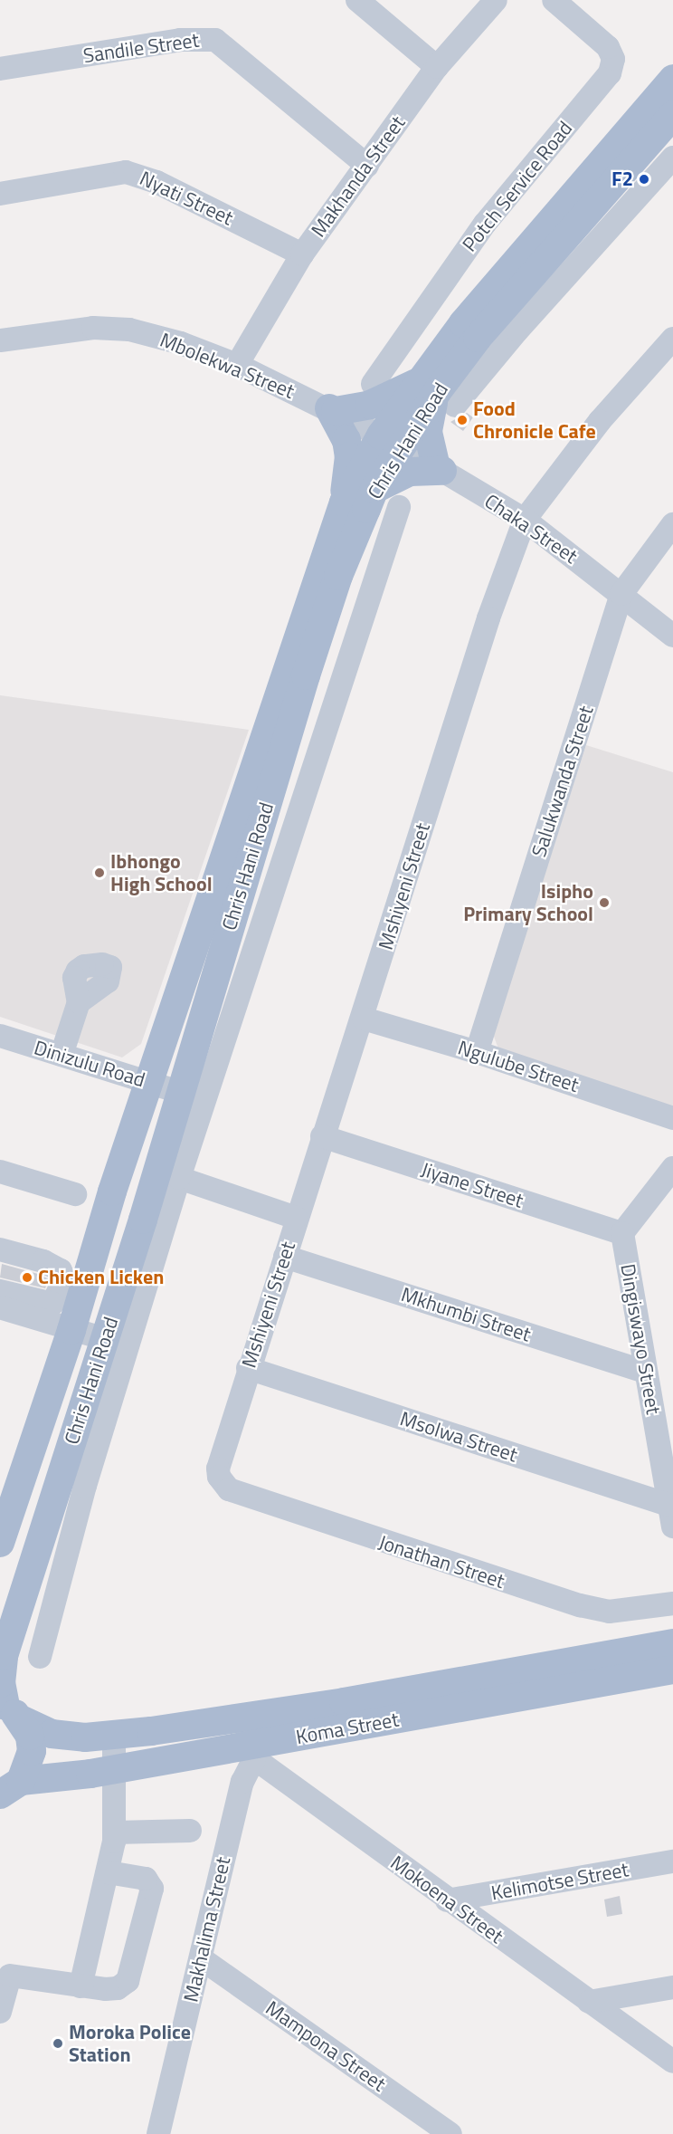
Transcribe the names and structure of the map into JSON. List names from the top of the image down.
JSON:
{
  "streets": {
    "main road": ["Chris Hani Road", "Koma Street"],
    "street": [
      "Sandile Street",
      "Makhanda Street",
      "Potch Service Road",
      "Nyati Street",
      "Mbolekwa Street",
      "Chaka Street",
      "Salukwanda Street",
      "Mshiyeni Street",
      "Dinizulu Road",
      "Ngulube Street",
      "Jiyane Street",
      "Mkhumbi Street",
      "Dingiswayo Street",
      "Msolwa Street",
      "Jonathan Street",
      "Kelimotse Street",
      "Mokoena Street",
      "Makhalima Street",
      "Mampona Street"
    ]
  },
  "crossings": [
    ["Sandile Street", "Makhanda Street"],
    ["Makhanda Street", "Nyati Street"],
    ["Makhanda Street", "Mbolekwa Street"],
    ["Mbolekwa Street", "Chris Hani Road"],
    ["Mbolekwa Street", "Chaka Street"],
    ["Chris Hani Road", "Chaka Street"],
    ["Chris Hani Road", "Dinizulu Road"],
    ["Chris Hani Road", "Koma Street"],
    ["Chaka Street", "Salukwanda Street"],
    ["Chaka Street", "Mshiyeni Street"],
    ["Salukwanda Street", "Ngulube Street"],
    ["Mshiyeni Street", "Ngulube Street"],
    ["Mshiyeni Street", "Jiyane Street"],
    ["Mshiyeni Street", "Mkhumbi Street"],
    ["Mshiyeni Street", "Msolwa Street"],
    ["Mshiyeni Street", "Jonathan Street"],
    ["Jiyane Street", "Dingiswayo Street"],
    ["Mkhumbi Street", "Dingiswayo Street"],
    ["Dingiswayo Street", "Msolwa Street"],
    ["Koma Street", "Mokoena Street"],
    ["Koma Street", "Makhalima Street"],
    ["Kelimotse Street", "Mokoena Street"],
    ["Mokoena Street", "Makhalima Street"],
    ["Makhalima Street", "Mampona Street"]
  ],
  "places": [
    "F2",
    "Food Chronicle Cafe",
    "Ibhongo High School",
    "Isipho Primary School",
    "Chicken Licken",
    "Moroka Police Station"
  ]
}
